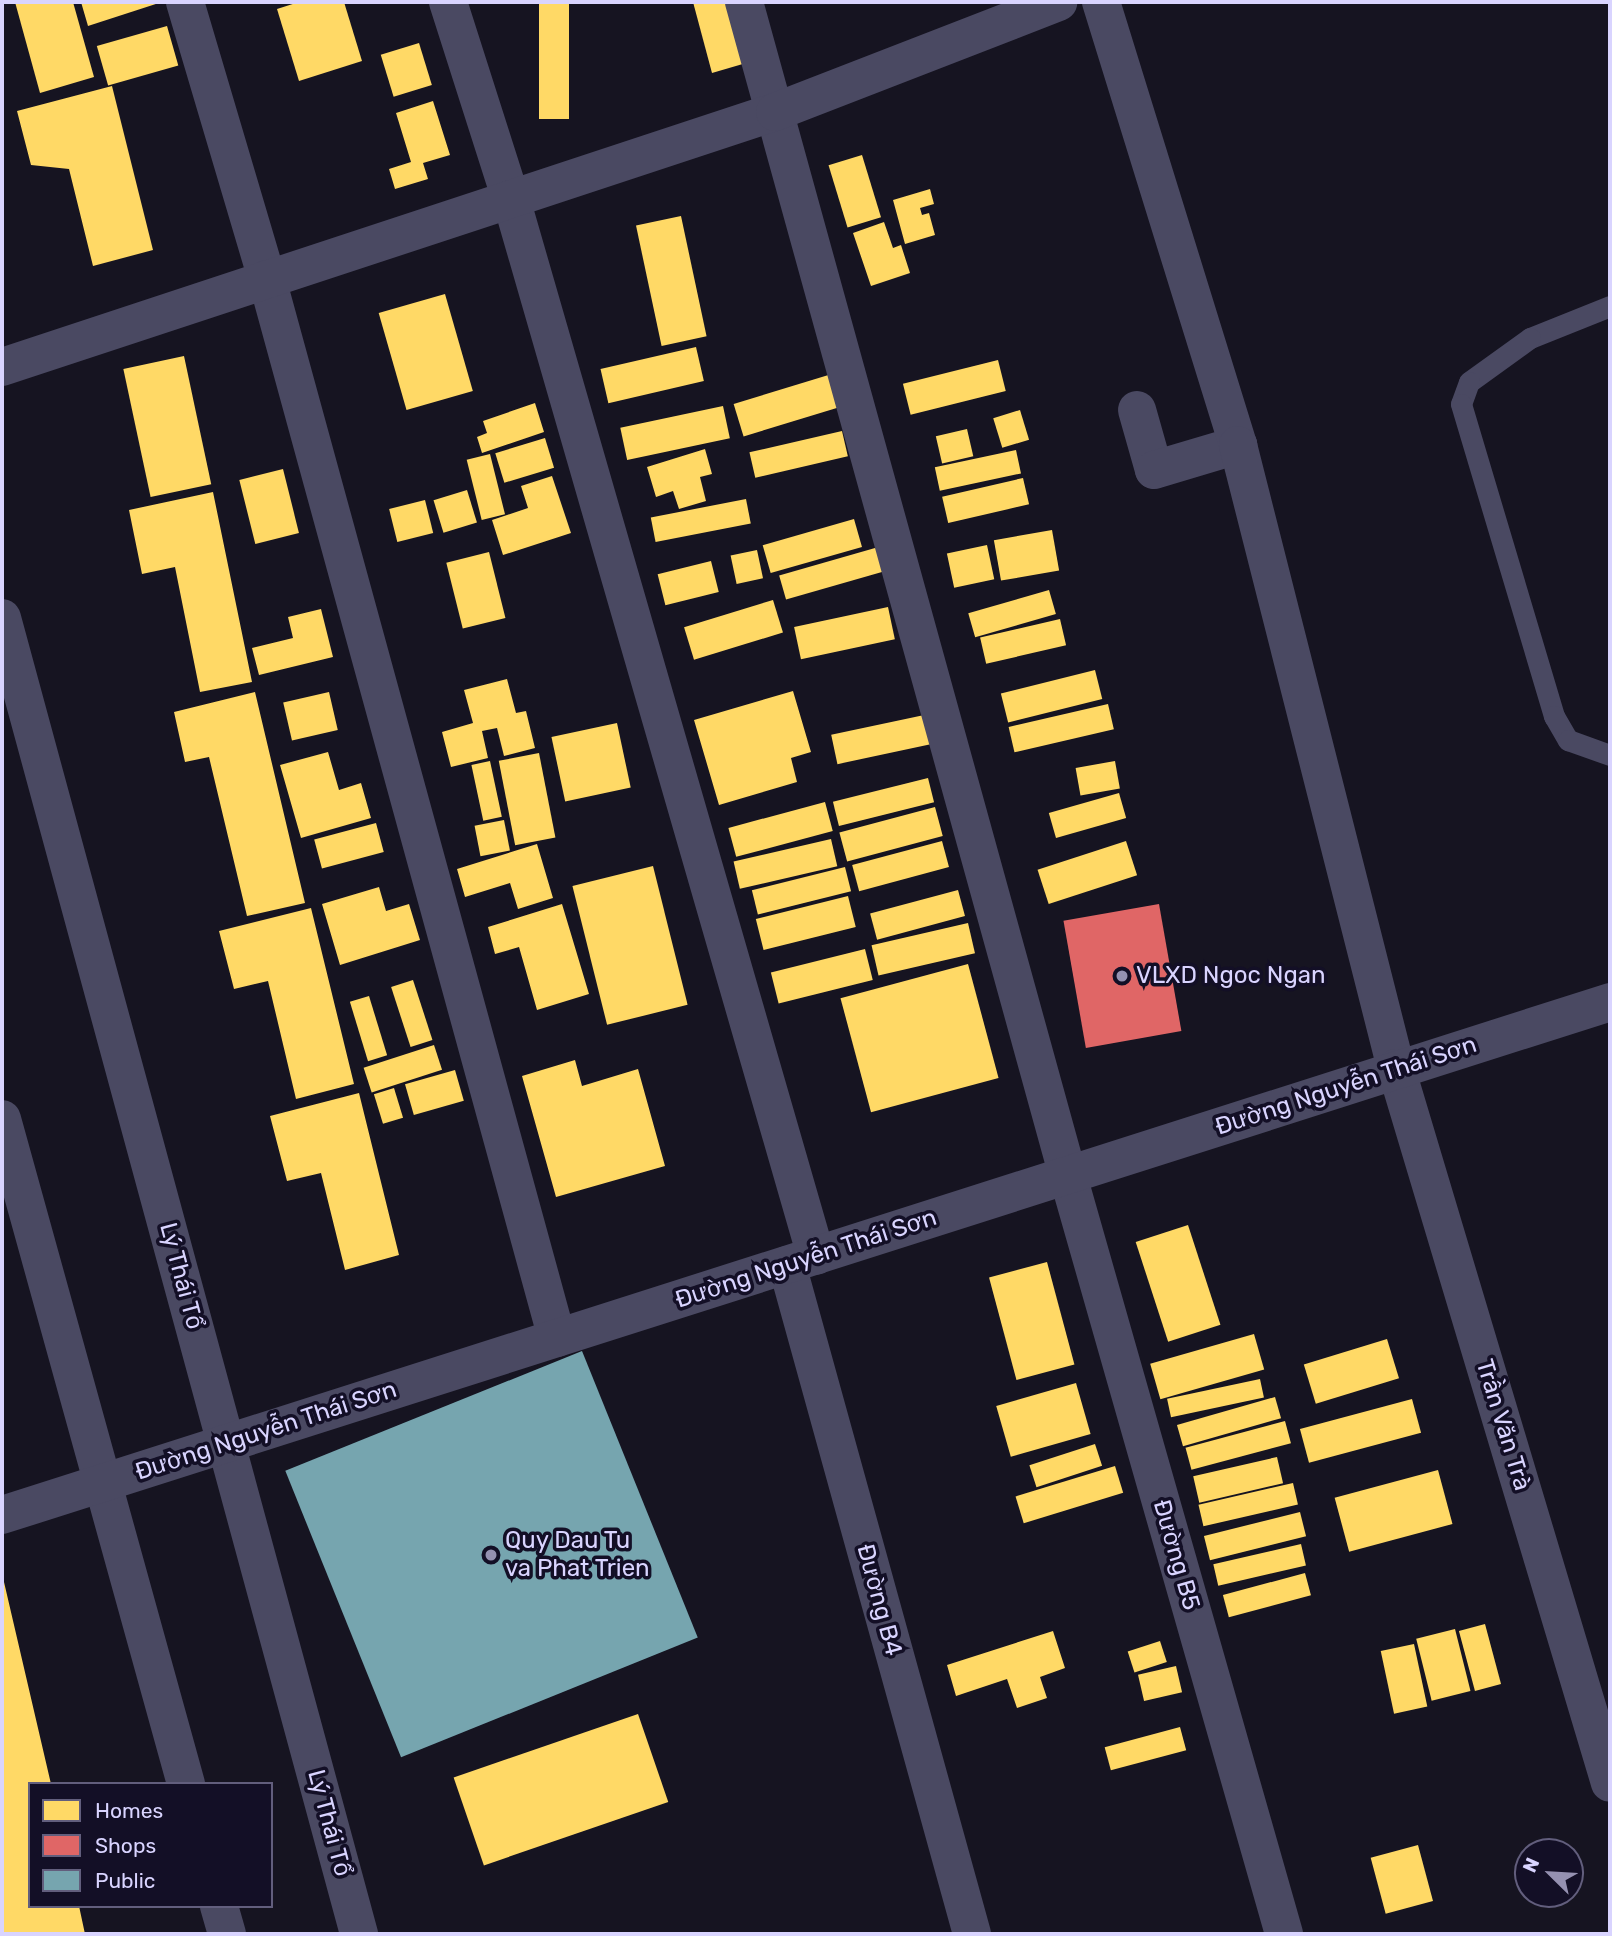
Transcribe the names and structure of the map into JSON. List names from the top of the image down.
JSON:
{
  "streets": {
    "street": [
      "Đường Nguyễn Thái Sơn",
      "Lý Thái Tổ",
      "Trần Văn Trà",
      "Đường B5",
      "Đường B4"
    ]
  },
  "crossings": [
    ["Đường Nguyễn Thái Sơn", "Lý Thái Tổ"],
    ["Đường Nguyễn Thái Sơn", "Trần Văn Trà"],
    ["Đường Nguyễn Thái Sơn", "Đường B5"],
    ["Đường Nguyễn Thái Sơn", "Đường B4"]
  ],
  "places": ["VLXD Ngoc Ngan", "Quy Dau Tu va Phat Trien"],
  "legend": ["Homes", "Shops", "Public"],
  "north": "top left"
}
